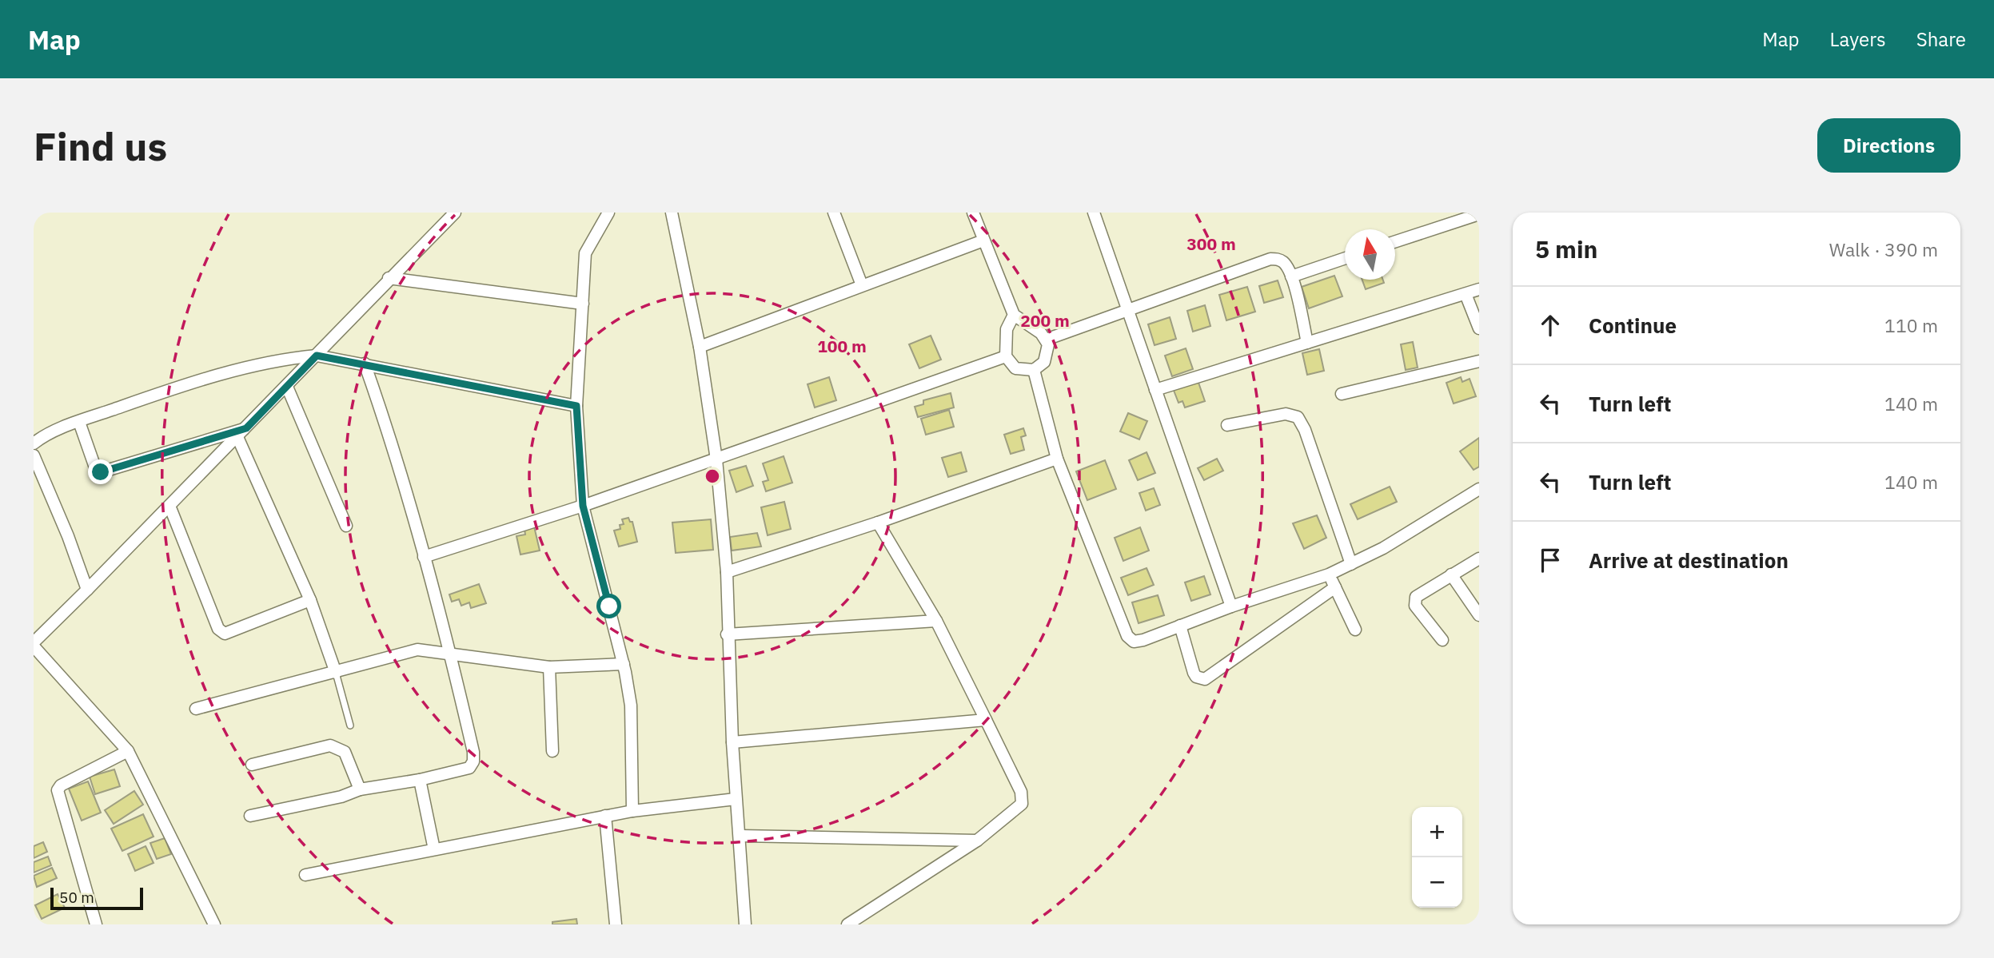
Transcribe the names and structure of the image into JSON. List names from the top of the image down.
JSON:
{
  "scale_bar": "50 m",
  "north": "top",
  "page": {
    "header": "Map",
    "nav": ["Map", "Layers", "Share"],
    "buttons": "Directions",
    "title": "Find us",
    "heading": ["5 min", "Walk · 390 m"],
    "list": [
      ["Continue", "110 m"],
      ["Turn left", "140 m"],
      ["Turn left", "140 m"],
      "Arrive at destination"
    ],
    "map_buttons": ["+", "−"],
    "scale": "50 m"
  },
  "rings": ["300 m", "200 m", "100 m"]
}
